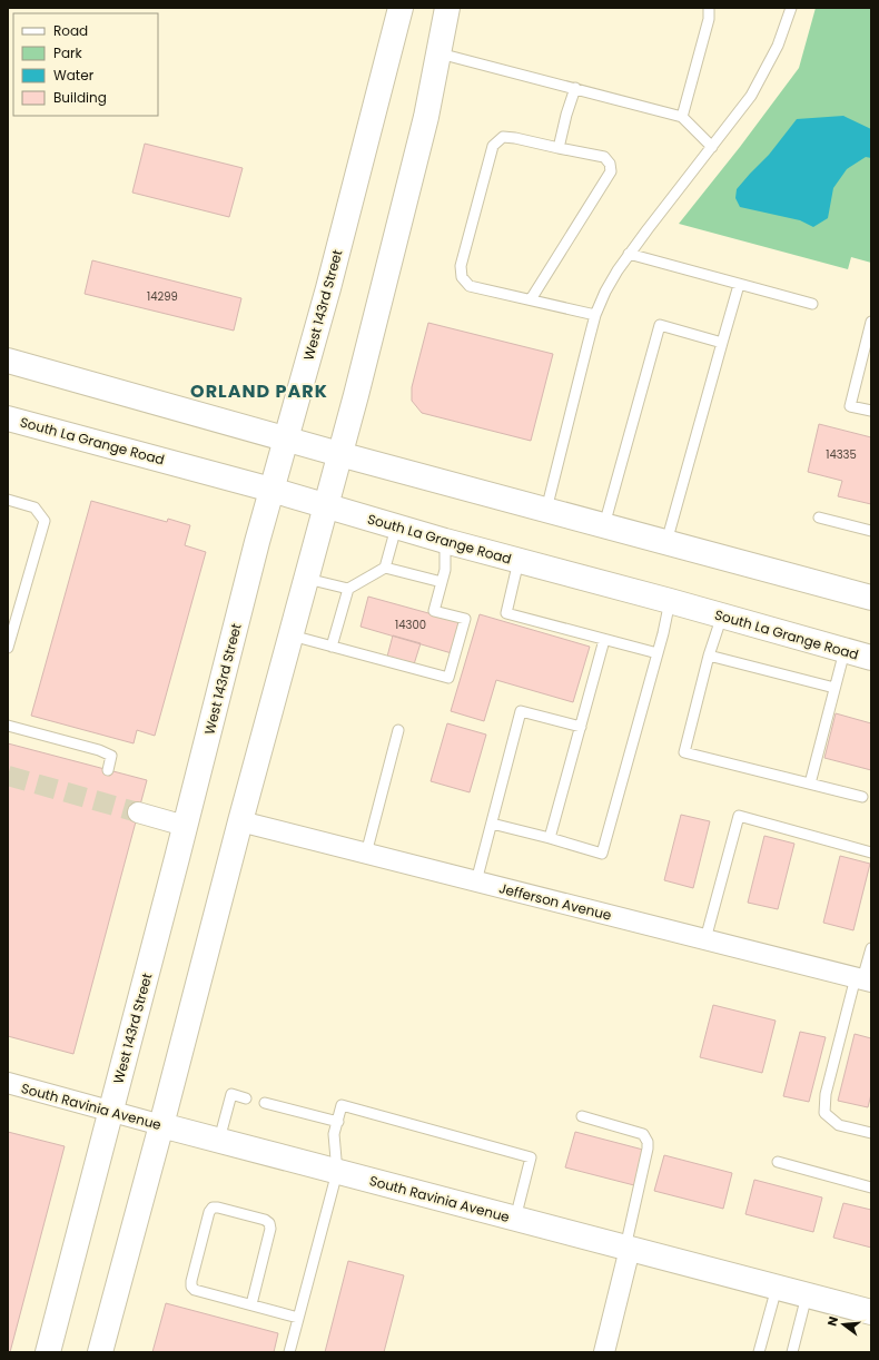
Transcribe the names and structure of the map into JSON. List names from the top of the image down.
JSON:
{
  "streets": {
    "main road": ["West 143rd Street", "South La Grange Road", "South Ravinia Avenue"],
    "street": ["Jefferson Avenue"]
  },
  "crossings": [
    ["West 143rd Street", "South La Grange Road"],
    ["West 143rd Street", "South Ravinia Avenue"]
  ],
  "districts": ["ORLAND PARK"],
  "house_numbers": ["14299", "14335", "14300"],
  "legend": [
    "Road",
    "Park",
    "Water",
    "Building"
  ],
  "north": "left"
}
